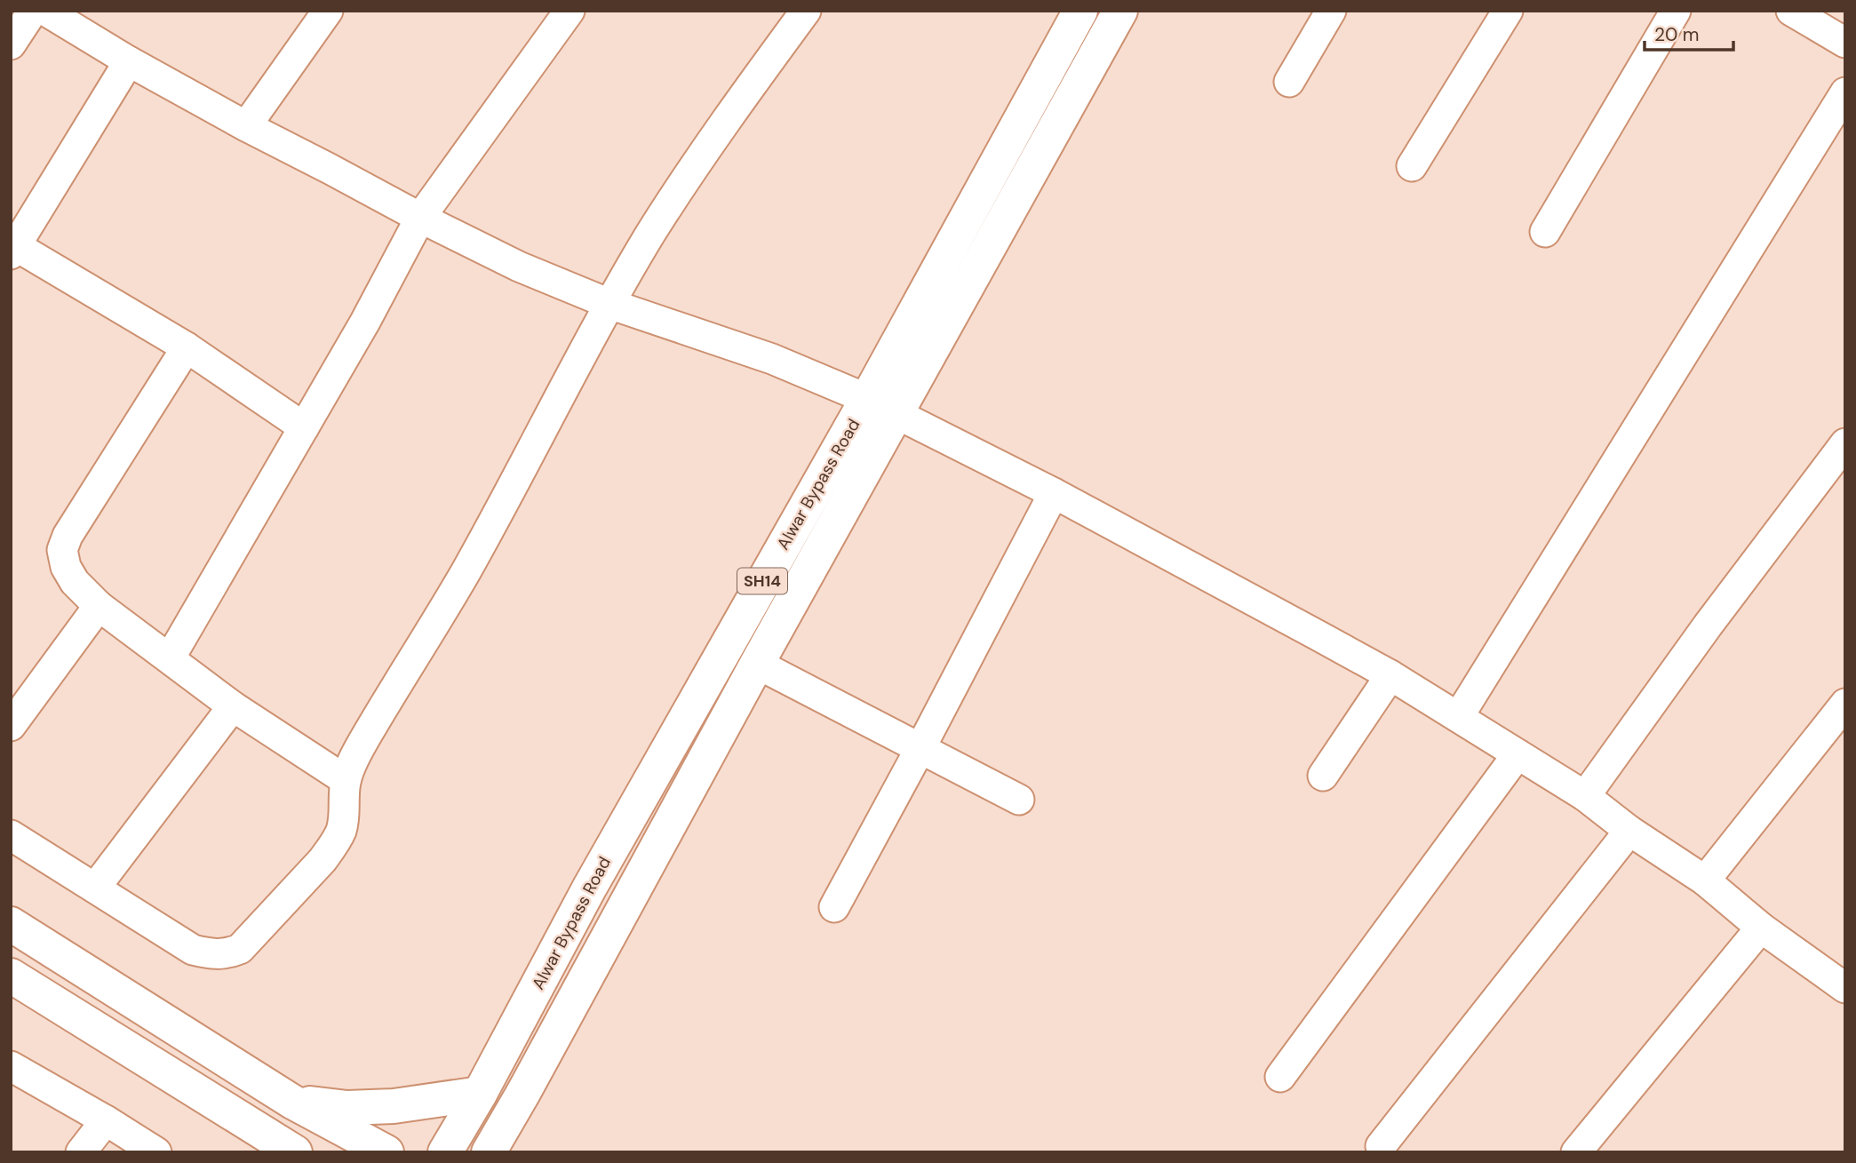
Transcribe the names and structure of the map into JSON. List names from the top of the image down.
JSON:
{
  "streets": {
    "main road": ["Alwar Bypass Road", "SH14"]
  },
  "scale_bar": "20 m"
}
